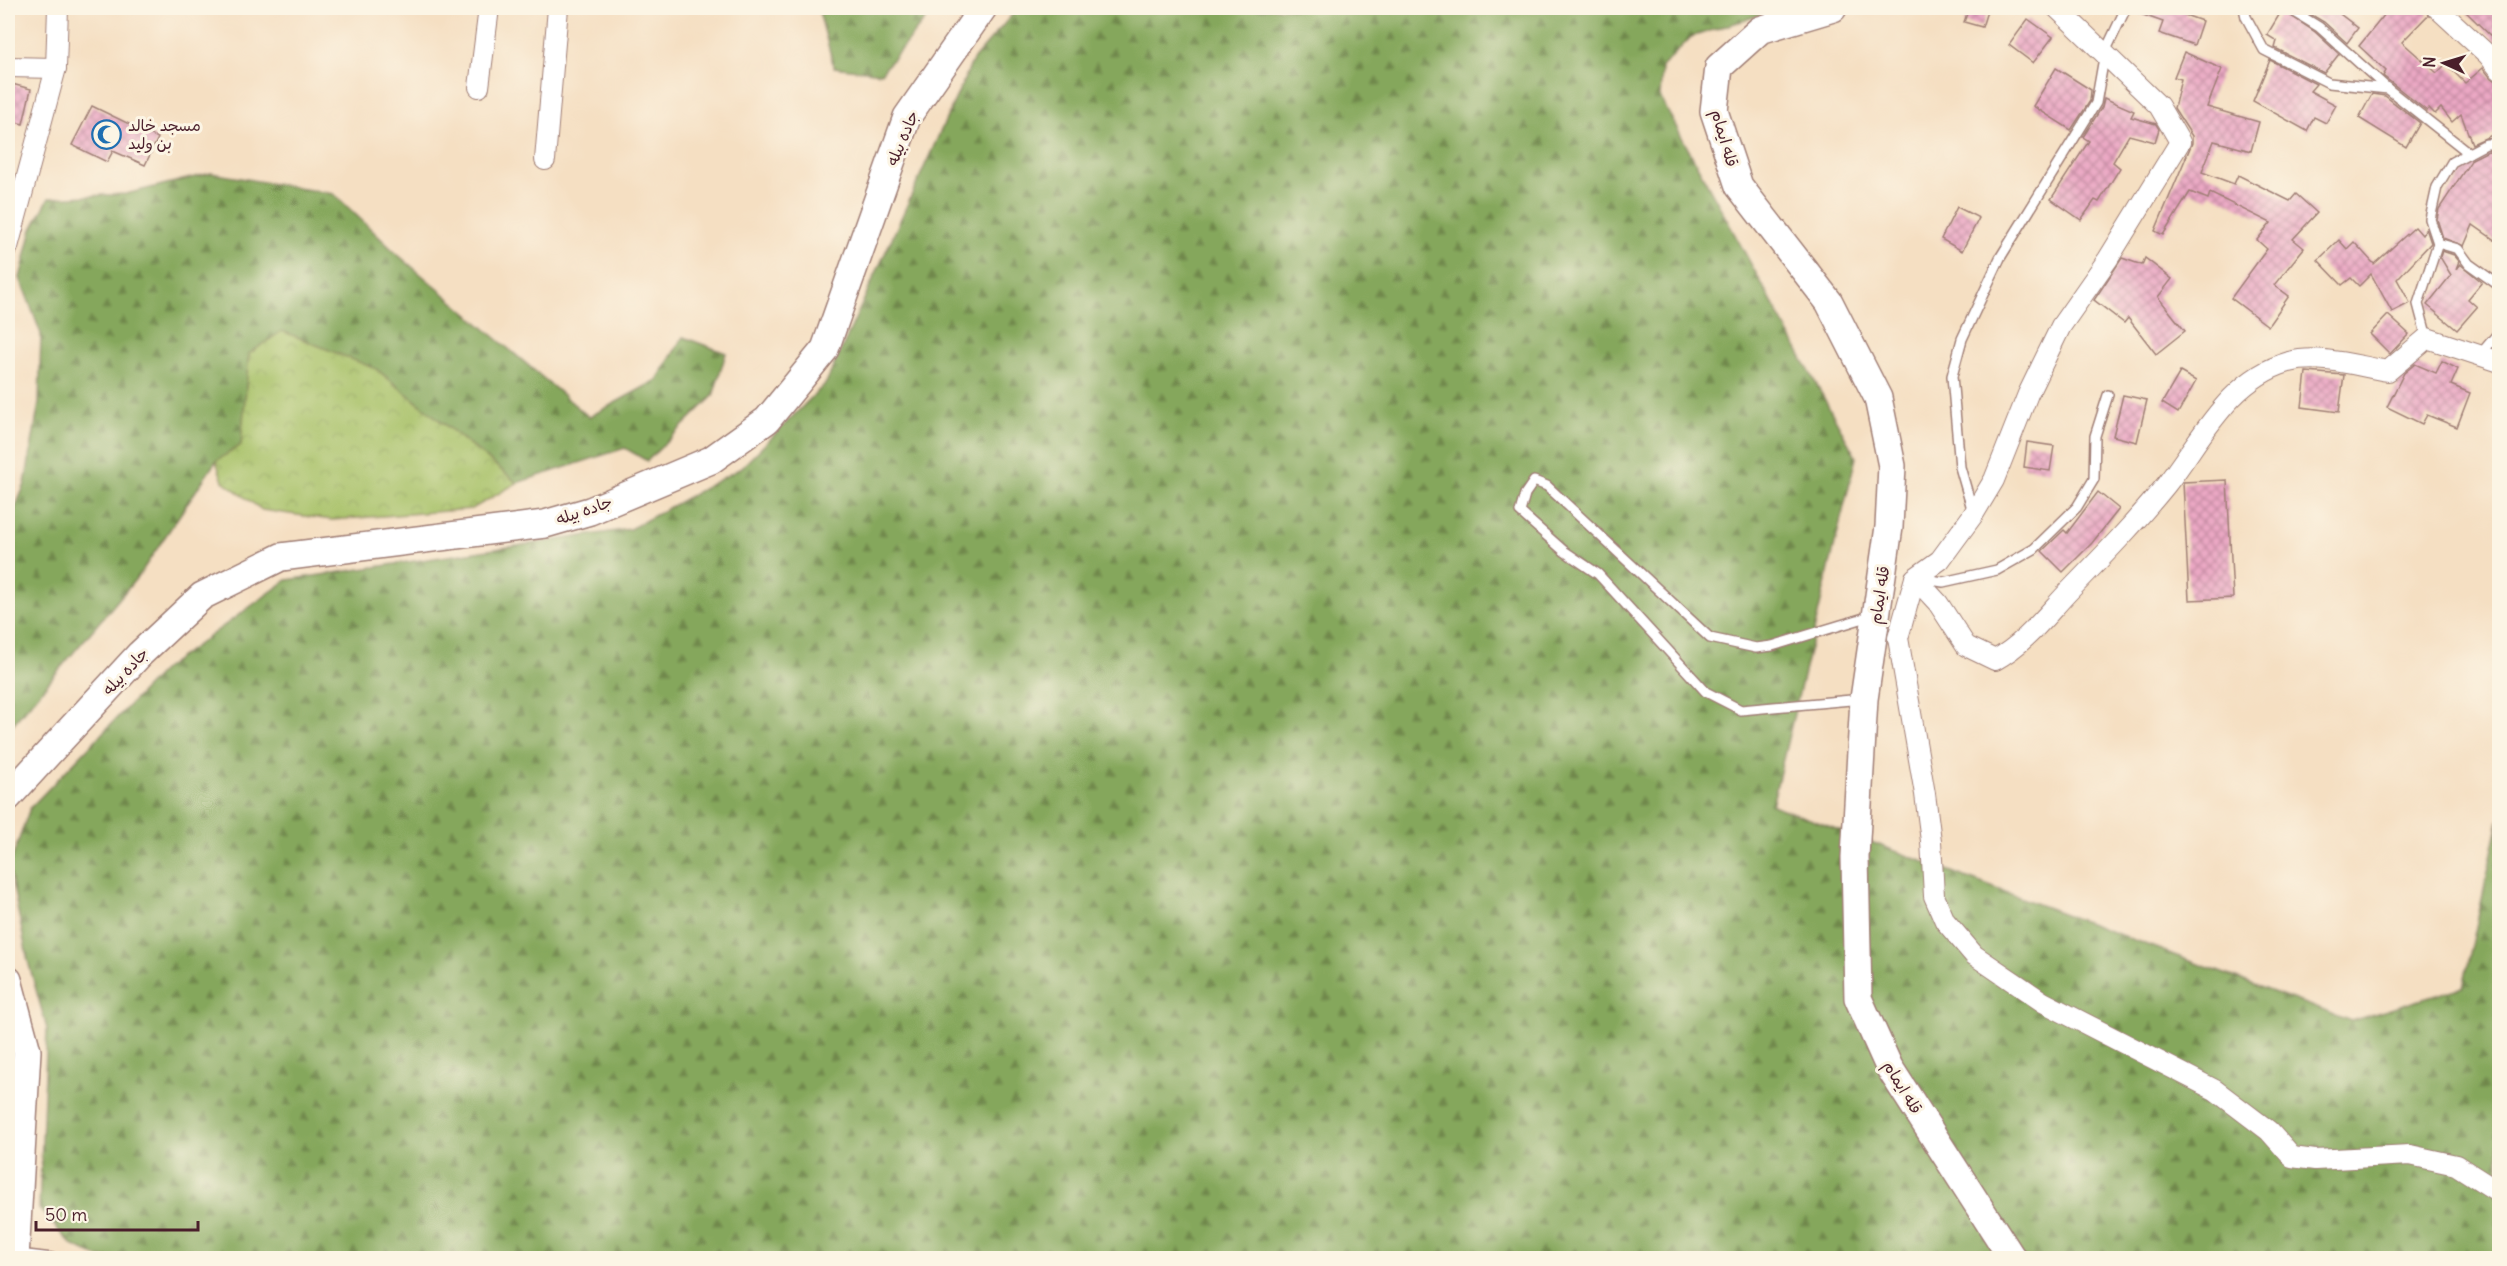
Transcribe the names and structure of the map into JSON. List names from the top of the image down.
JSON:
{
  "streets": {
    "street": ["جاده بیله", "قله ایمام"]
  },
  "places": {
    "mosque": ["مسجد خالد بن ولید"]
  },
  "scale_bar": "50 m",
  "north": "left"
}
